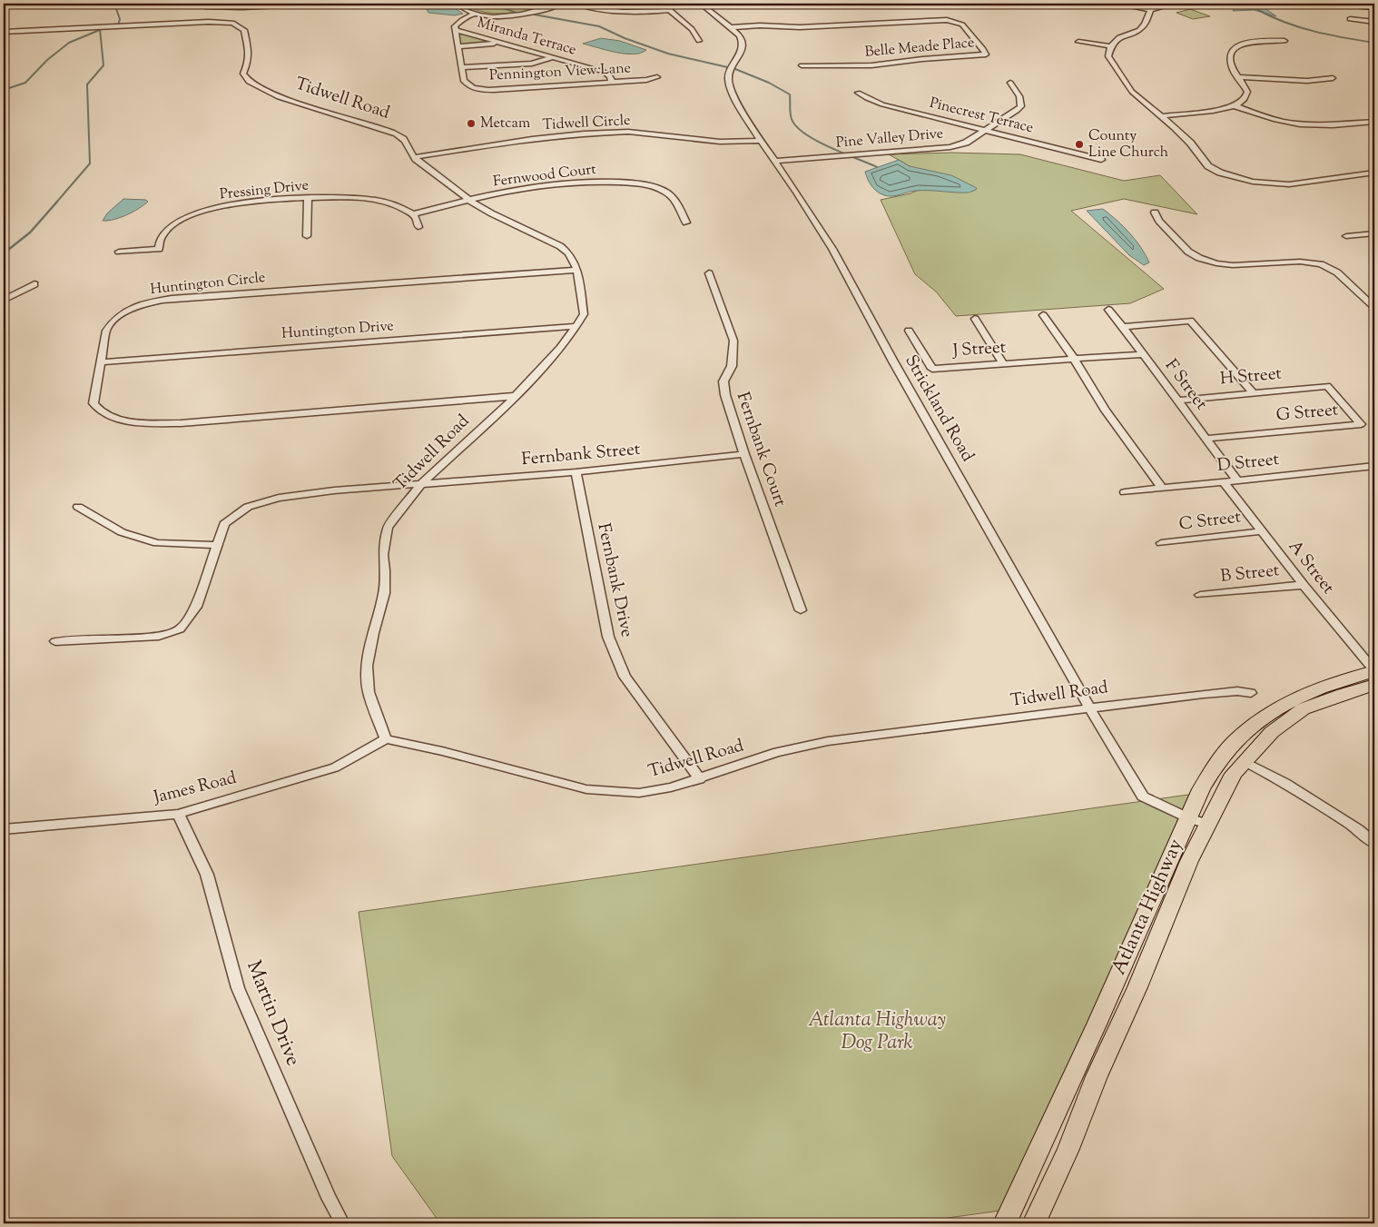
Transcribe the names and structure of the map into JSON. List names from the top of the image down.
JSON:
{
  "streets": {
    "main road": ["Atlanta Highway"],
    "street": [
      "Miranda Terrace",
      "Belle Meade Place",
      "Pennington View Lane",
      "Tidwell Road",
      "Pinecrest Terrace",
      "Tidwell Circle",
      "Pine Valley Drive",
      "Fernwood Court",
      "Pressing Drive",
      "Huntington Circle",
      "Huntington Drive",
      "J Street",
      "H Street",
      "F Street",
      "Strickland Road",
      "G Street",
      "Fernbank Court",
      "Fernbank Street",
      "D Street",
      "C Street",
      "A Street",
      "B Street",
      "Fernbank Drive",
      "James Road",
      "Martin Drive"
    ]
  },
  "crossings": [
    ["Miranda Terrace", "Pennington View Lane"],
    ["Belle Meade Place", "Strickland Road"],
    ["Tidwell Road", "Tidwell Circle"],
    ["Tidwell Road", "Fernwood Court"],
    ["Tidwell Road", "Huntington Circle"],
    ["Tidwell Road", "Huntington Drive"],
    ["Tidwell Road", "Strickland Road"],
    ["Tidwell Road", "Fernbank Street"],
    ["Tidwell Road", "Fernbank Drive"],
    ["Tidwell Road", "James Road"],
    ["Pinecrest Terrace", "Pine Valley Drive"],
    ["Tidwell Circle", "Strickland Road"],
    ["Pine Valley Drive", "Strickland Road"],
    ["Fernwood Court", "Pressing Drive"],
    ["Huntington Circle", "Huntington Drive"],
    ["J Street", "F Street"],
    ["H Street", "F Street"],
    ["H Street", "G Street"],
    ["F Street", "G Street"],
    ["F Street", "D Street"],
    ["Strickland Road", "Atlanta Highway"],
    ["Fernbank Court", "Fernbank Street"],
    ["Fernbank Street", "Fernbank Drive"],
    ["D Street", "A Street"],
    ["C Street", "A Street"],
    ["A Street", "B Street"],
    ["A Street", "Atlanta Highway"],
    ["James Road", "Martin Drive"]
  ],
  "parks": ["Atlanta Highway Dog Park"],
  "places": ["Metcam", "County Line Church"]
}
